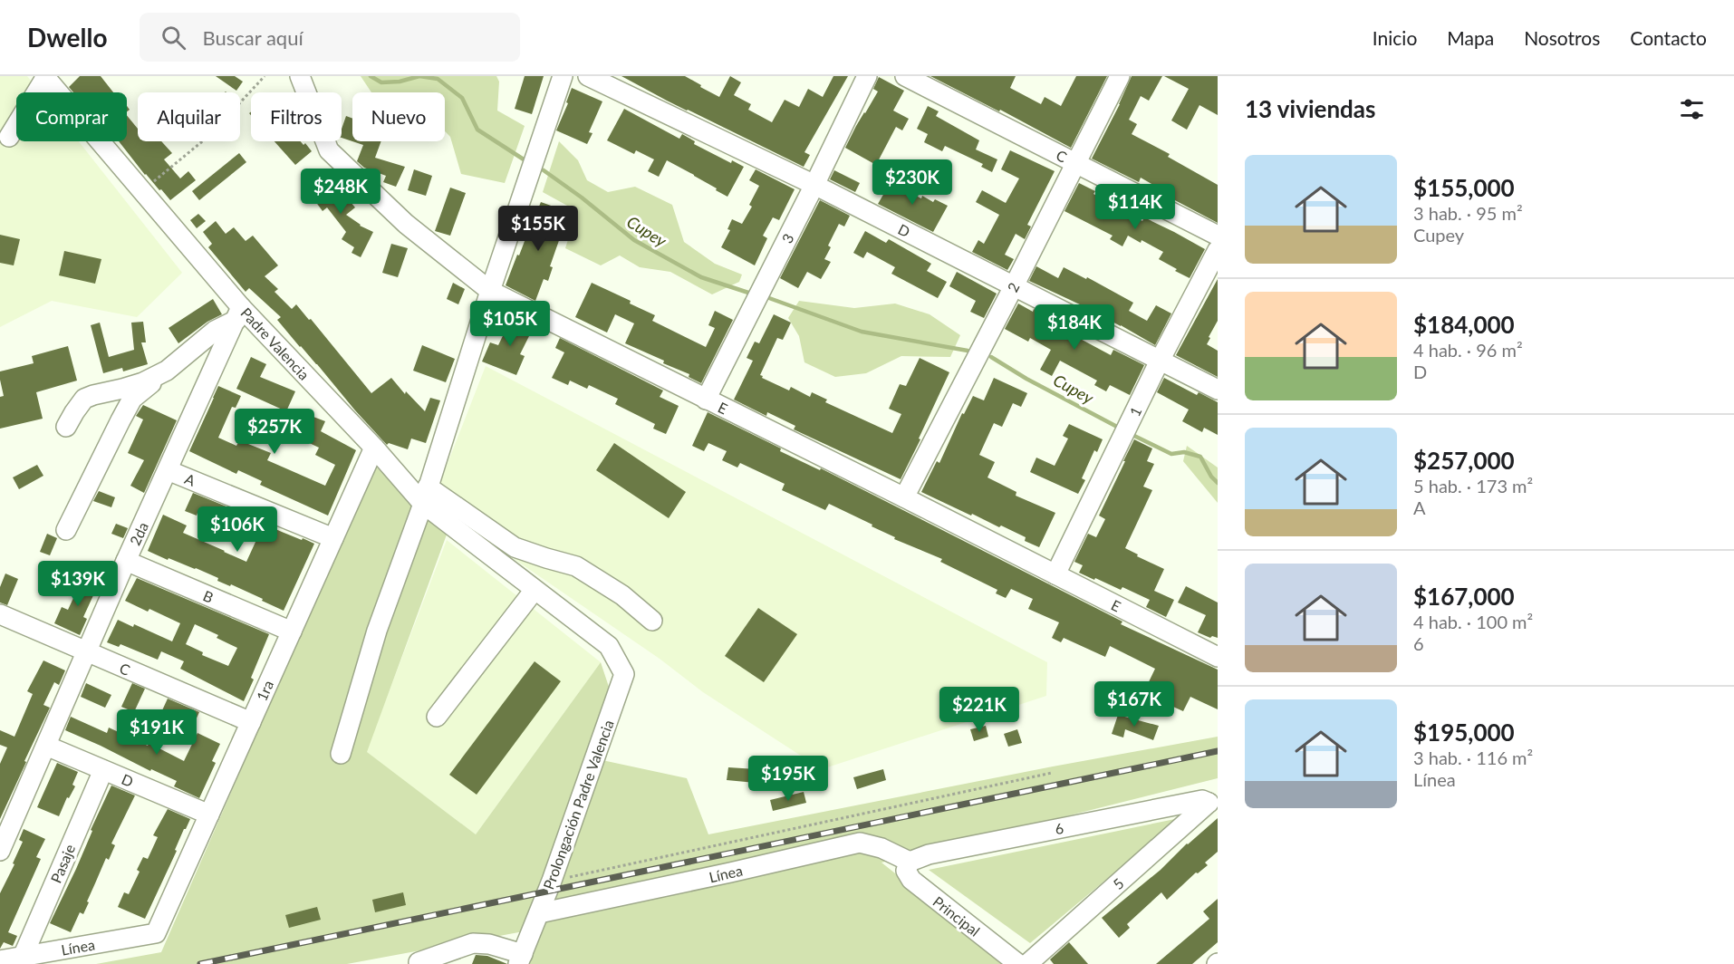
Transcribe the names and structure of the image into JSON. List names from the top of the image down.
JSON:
{
  "streets": {
    "street": [
      "C",
      "D",
      "3",
      "2",
      "Padre Valencia",
      "E",
      "1",
      "A",
      "2da",
      "B",
      "1ra",
      "Prolongación Padre Valencia",
      "6",
      "Pasaje",
      "Línea",
      "5",
      "Principal"
    ]
  },
  "crossings": [
    ["C", "2"],
    ["C", "2da"],
    ["C", "1ra"],
    ["D", "3"],
    ["D", "2"],
    ["D", "1"],
    ["D", "2da"],
    ["D", "1ra"],
    ["D", "Pasaje"],
    ["3", "E"],
    ["2", "E"],
    ["Padre Valencia", "2da"],
    ["Padre Valencia", "1ra"],
    ["Padre Valencia", "Prolongación Padre Valencia"],
    ["E", "1"],
    ["A", "2da"],
    ["A", "1ra"],
    ["2da", "B"],
    ["B", "1ra"],
    ["1ra", "Línea"],
    ["Prolongación Padre Valencia", "Línea"],
    ["6", "Línea"],
    ["6", "5"],
    ["6", "Principal"],
    ["Pasaje", "Línea"],
    ["Línea", "Principal"]
  ],
  "water": ["Cupey"],
  "page": {
    "header": "Dwello",
    "search": "Buscar aquí",
    "nav": [
      "Inicio",
      "Mapa",
      "Nosotros",
      "Contacto"
    ],
    "heading": "13 viviendas",
    "chip": [
      "Comprar",
      "Alquilar",
      "Filtros",
      "Nuevo"
    ],
    "list": [
      {
        "name": "$155,000",
        "note": "3 hab. · 95 m² · Cupey"
      },
      {
        "name": "$184,000",
        "note": "4 hab. · 96 m² · D"
      },
      {
        "name": "$257,000",
        "note": "5 hab. · 173 m² · A"
      },
      {
        "name": "$167,000",
        "note": "4 hab. · 100 m² · 6"
      },
      {
        "name": "$195,000",
        "note": "3 hab. · 116 m² · Línea"
      }
    ],
    "price": [
      "$230K",
      "$248K",
      "$114K",
      "$155K",
      "$105K",
      "$184K",
      "$257K",
      "$106K",
      "$139K",
      "$167K",
      "$221K",
      "$191K",
      "$195K"
    ]
  }
}
